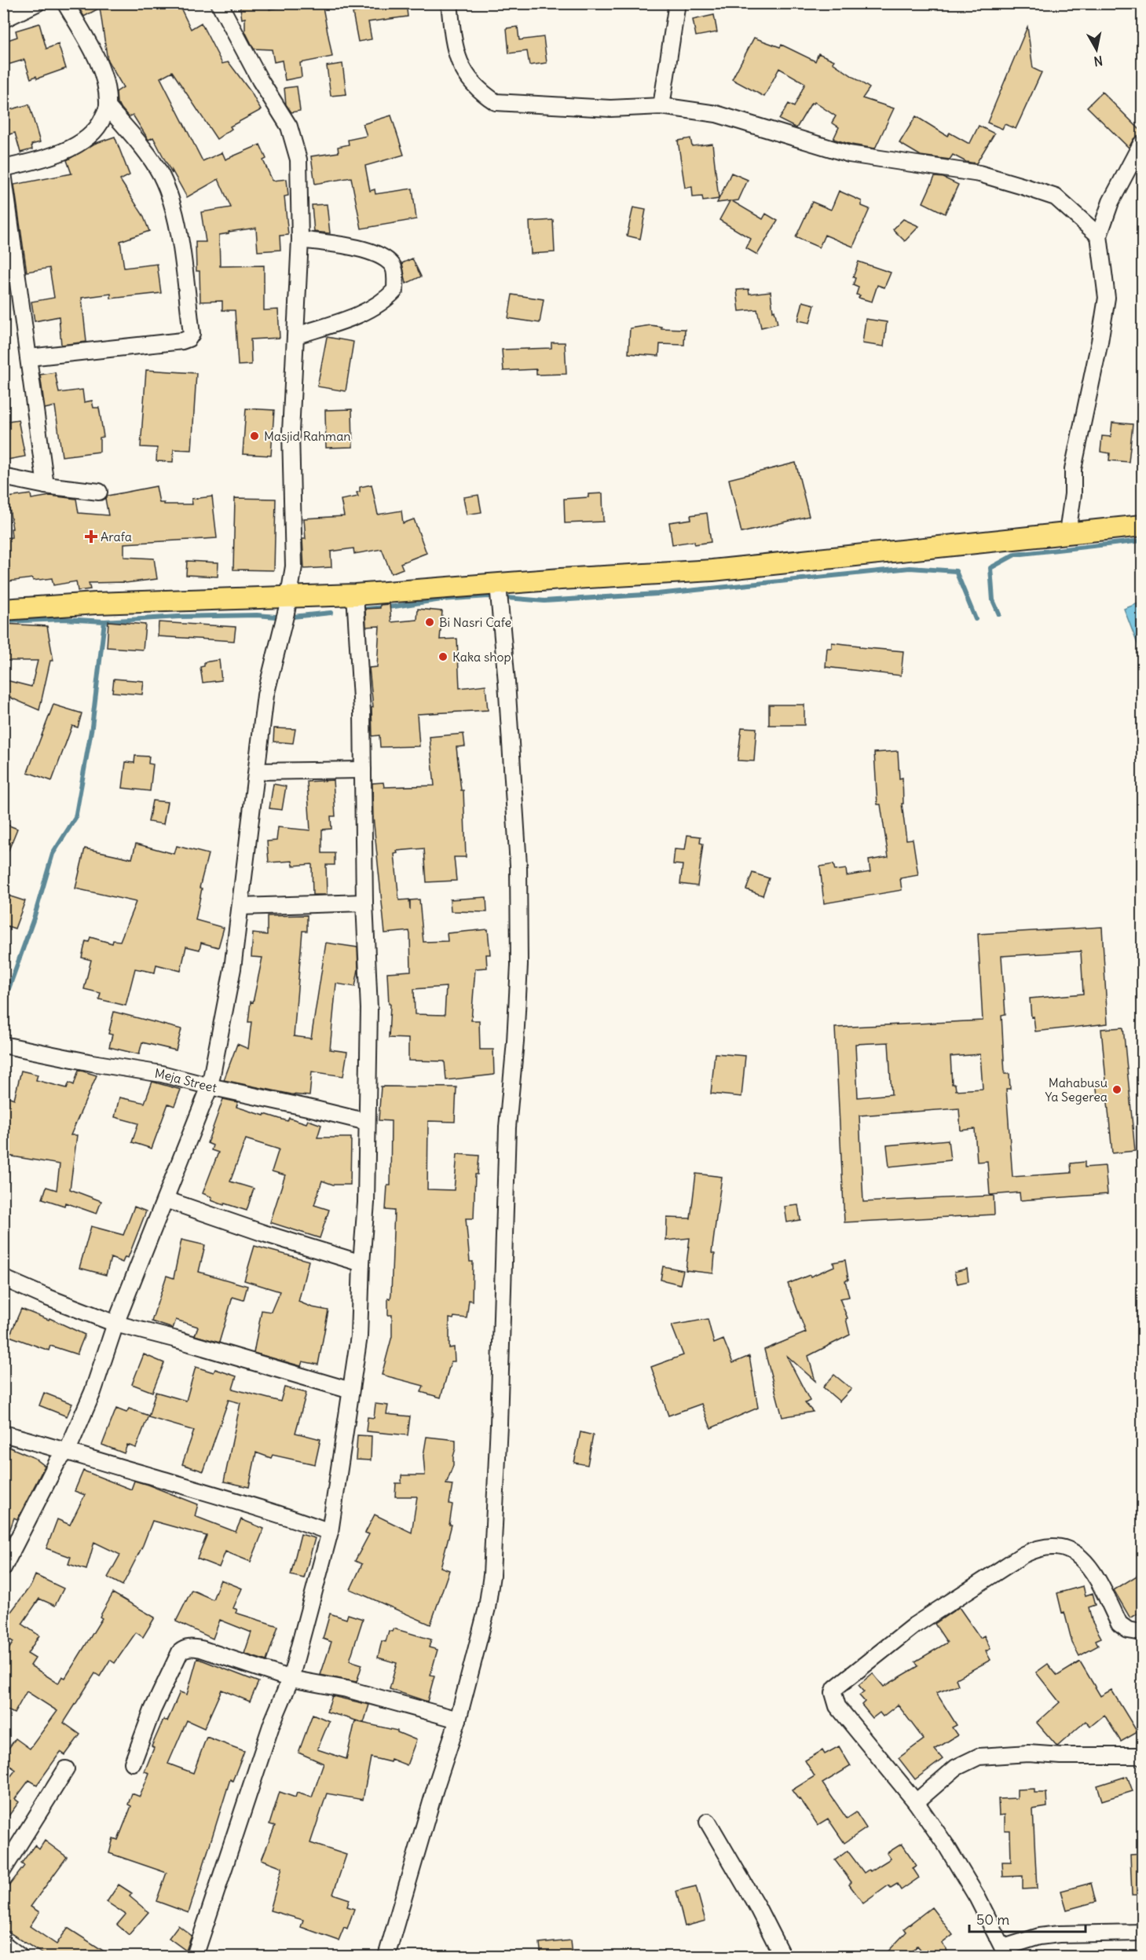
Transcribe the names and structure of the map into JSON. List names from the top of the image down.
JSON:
{
  "streets": {
    "street": ["Meja Street"]
  },
  "places": {
    "other": [
      "Masjid Rahman",
      "Bi Nasri Cafe",
      "Kaka shop",
      "Mahabusu Ya Segerea"
    ],
    "health": ["Arafa"]
  },
  "scale_bar": "50 m",
  "north": "bottom"
}
